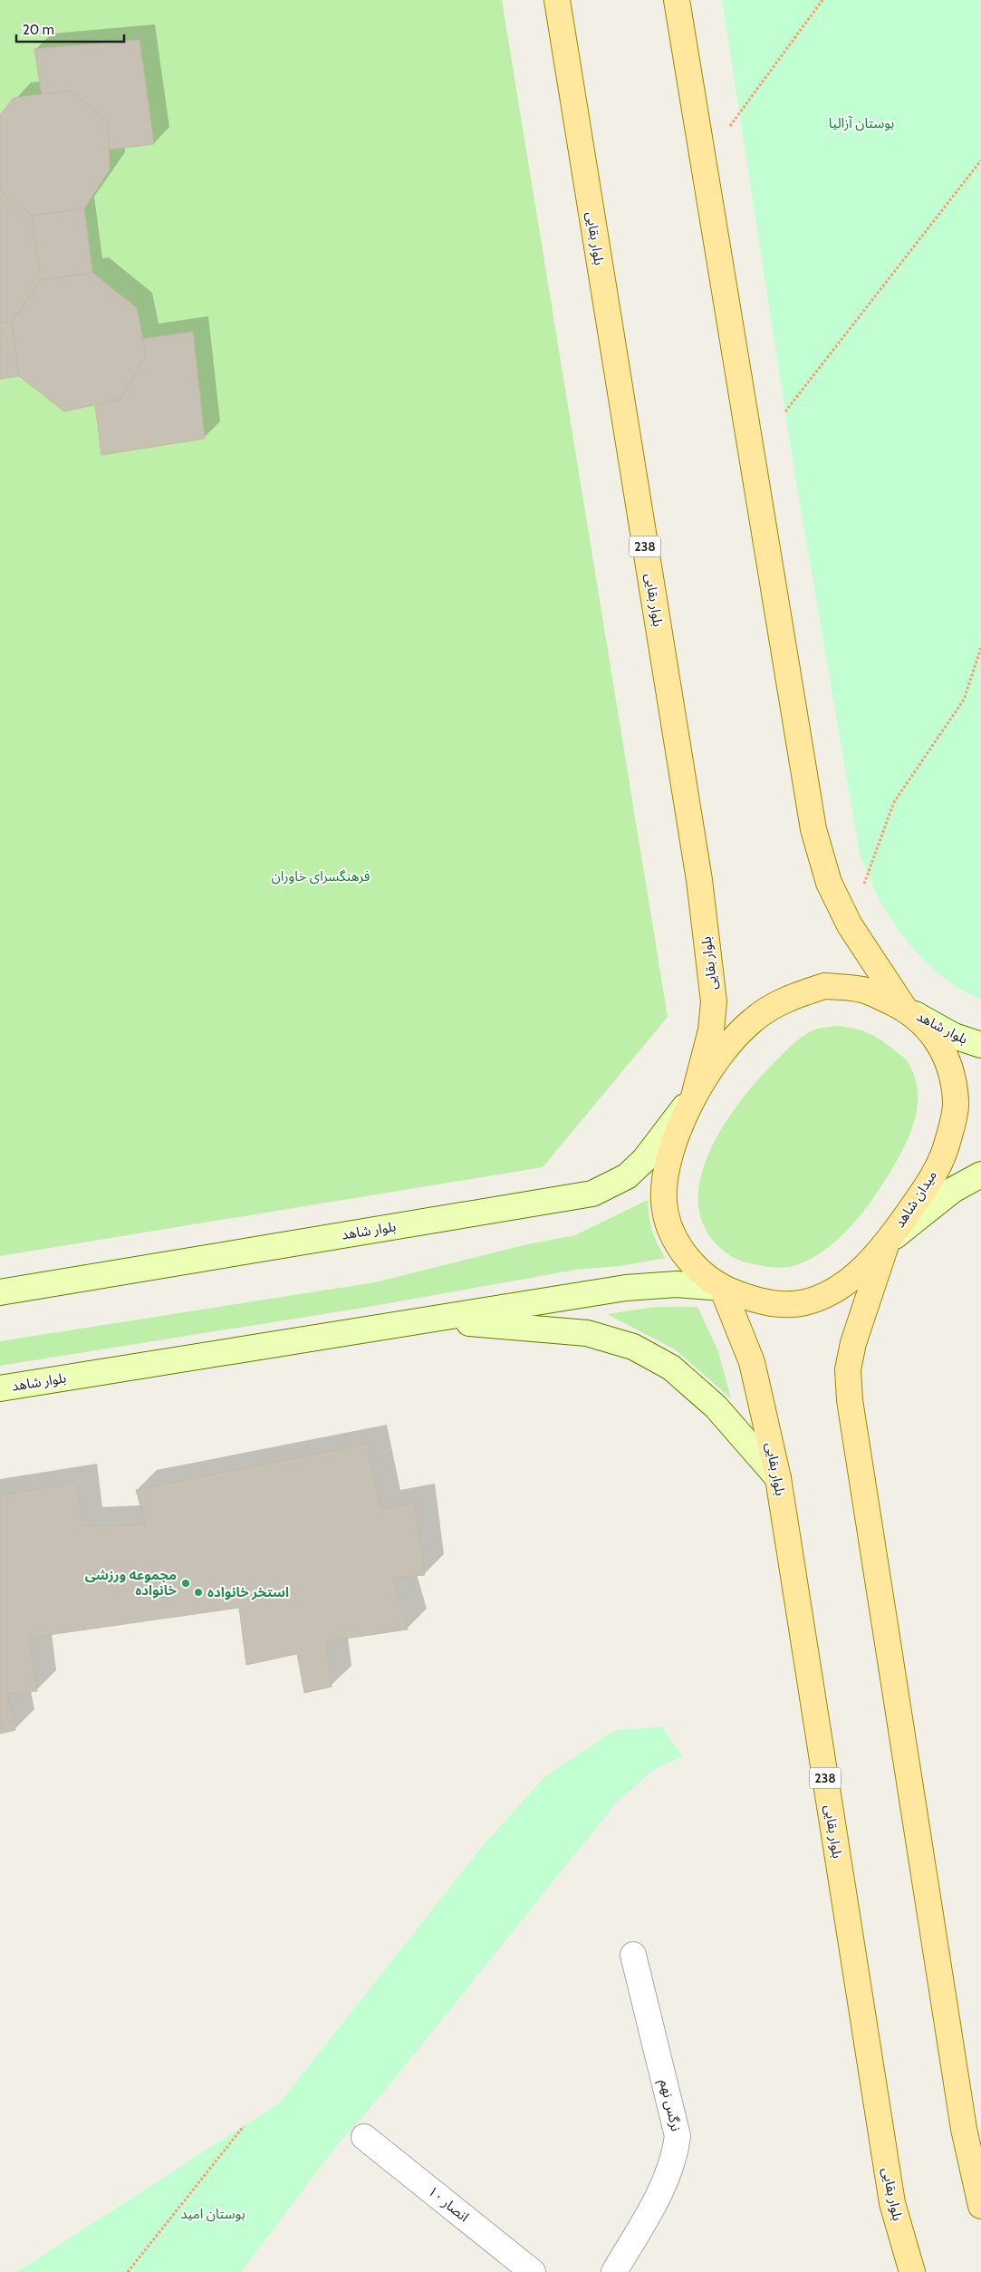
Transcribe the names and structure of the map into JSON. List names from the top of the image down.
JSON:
{
  "streets": {
    "main road": [
      "بلوار بقایی",
      "238",
      "بلوار شاهد",
      "میدان شاهد"
    ],
    "street": ["نرگس نهم", "انصار ۱۰"]
  },
  "crossings": [
    ["بلوار بقایی", "بلوار شاهد"],
    ["بلوار بقایی", "میدان شاهد"],
    ["بلوار شاهد", "میدان شاهد"]
  ],
  "parks": ["بوستان آزالیا", "فرهنگسرای خاوران", "بوستان امید"],
  "places": ["مجموعه ورزشی خانواده", "استخر خانواده"],
  "scale_bar": "20 m"
}
